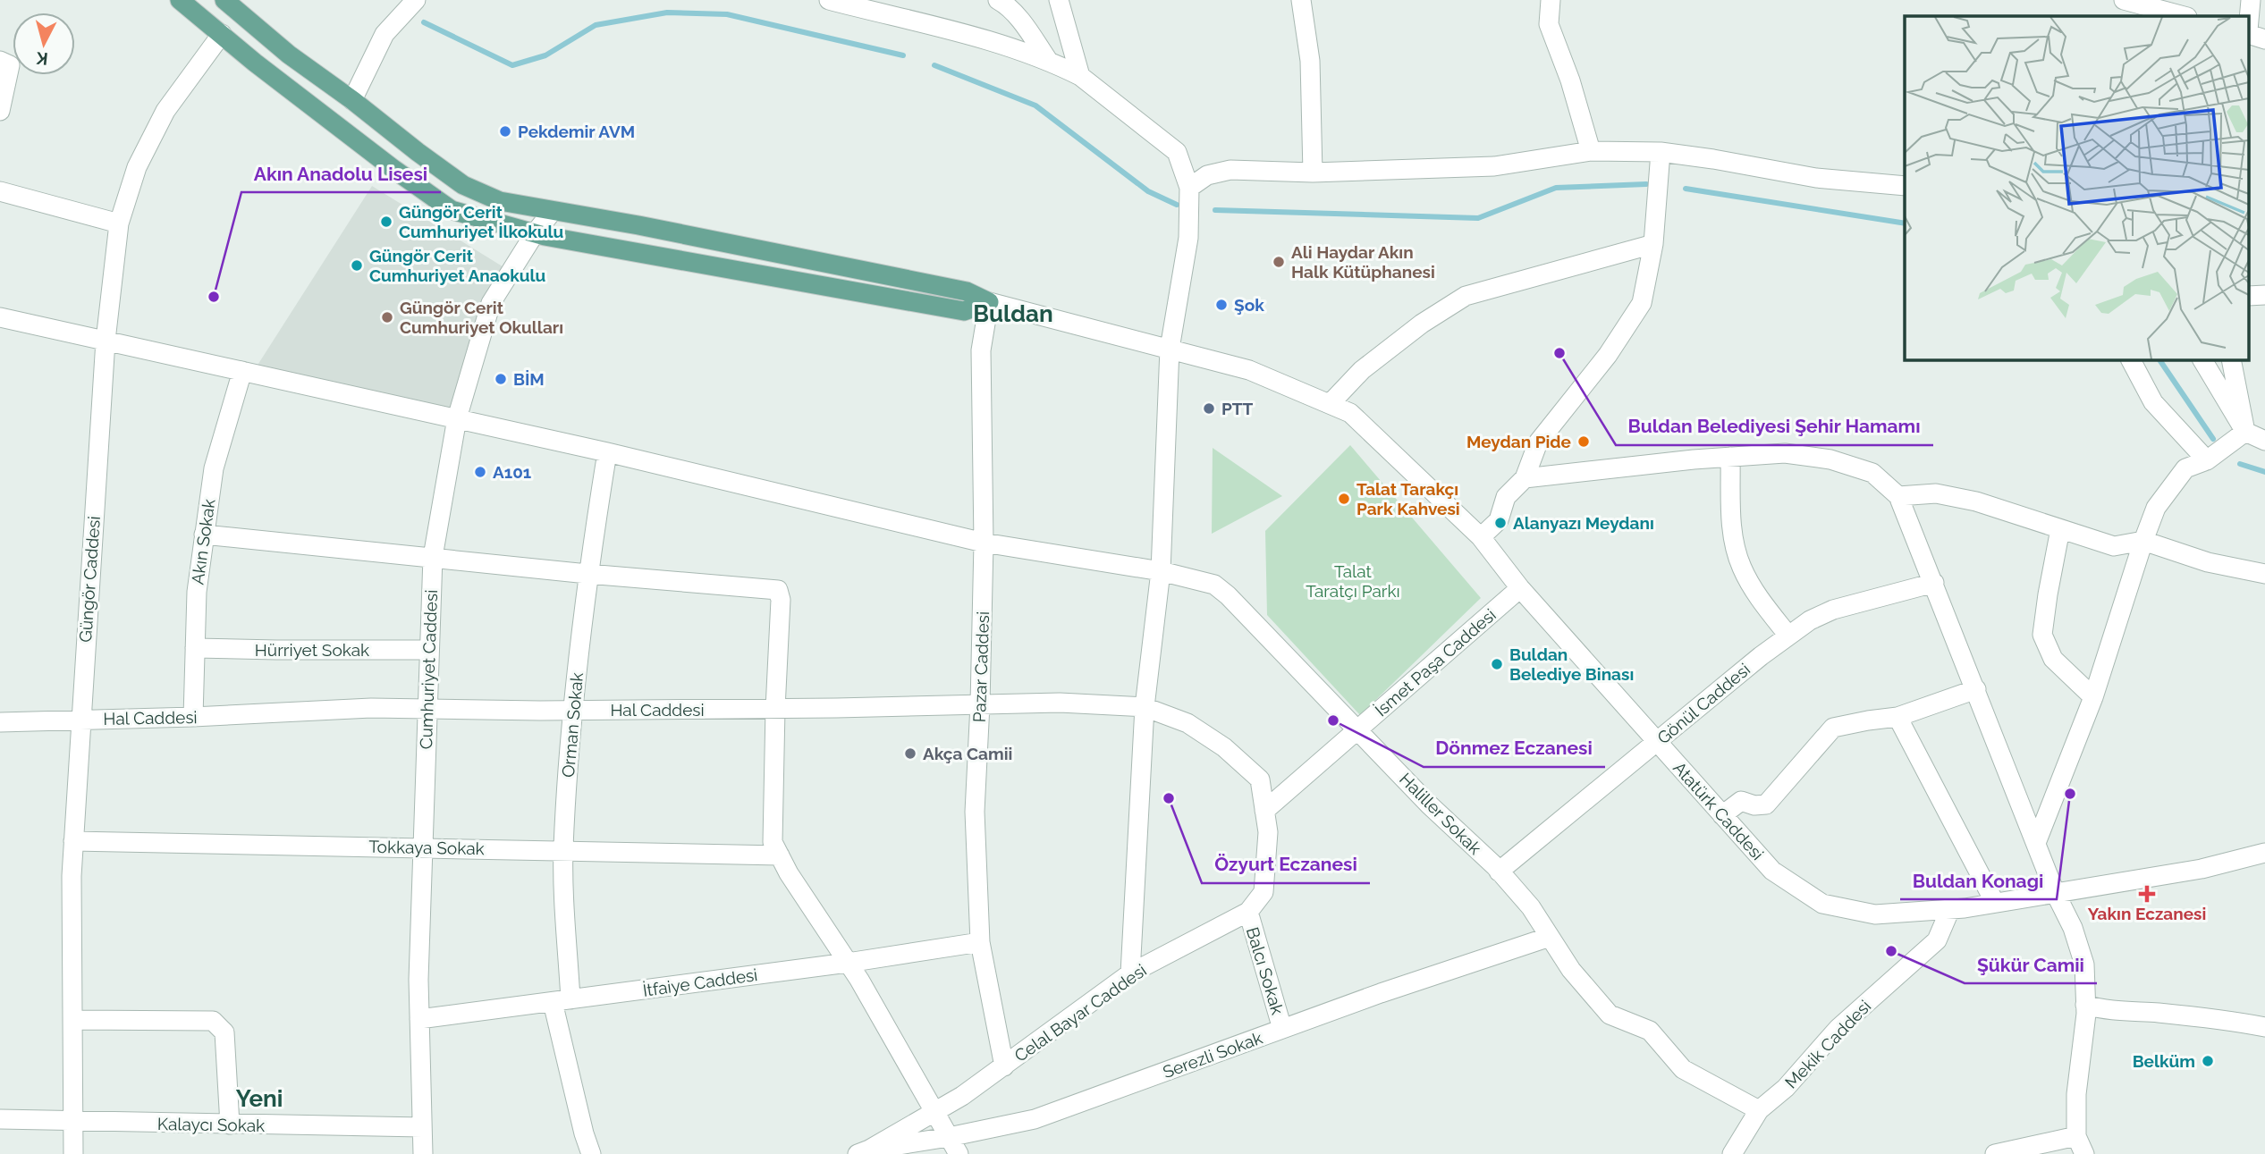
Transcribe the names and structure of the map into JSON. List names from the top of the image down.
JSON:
{
  "streets": {
    "street": [
      "Akın Sokak",
      "Güngör Caddesi",
      "Hürriyet Sokak",
      "İsmet Paşa Caddesi",
      "Pazar Caddesi",
      "Cumhuriyet Caddesi",
      "Gönül Caddesi",
      "Hal Caddesi",
      "Orman Sokak",
      "Atatürk Caddesi",
      "Haliller Sokak",
      "Tokkaya Sokak",
      "Balcı Sokak",
      "İtfaiye Caddesi",
      "Celal Bayar Caddesi",
      "Mekik Caddesi",
      "Serezli Sokak",
      "Kalaycı Sokak"
    ]
  },
  "crossings": [
    ["Akın Sokak", "Hürriyet Sokak"],
    ["Akın Sokak", "Hal Caddesi"],
    ["Akın Sokak", "Haliller Sokak"],
    ["Güngör Caddesi", "Hal Caddesi"],
    ["Güngör Caddesi", "Haliller Sokak"],
    ["Güngör Caddesi", "Tokkaya Sokak"],
    ["Güngör Caddesi", "Kalaycı Sokak"],
    ["Hürriyet Sokak", "Cumhuriyet Caddesi"],
    ["İsmet Paşa Caddesi", "Hal Caddesi"],
    ["İsmet Paşa Caddesi", "Atatürk Caddesi"],
    ["İsmet Paşa Caddesi", "Haliller Sokak"],
    ["Pazar Caddesi", "Hal Caddesi"],
    ["Pazar Caddesi", "Atatürk Caddesi"],
    ["Pazar Caddesi", "Haliller Sokak"],
    ["Pazar Caddesi", "İtfaiye Caddesi"],
    ["Pazar Caddesi", "Celal Bayar Caddesi"],
    ["Cumhuriyet Caddesi", "Hal Caddesi"],
    ["Cumhuriyet Caddesi", "Haliller Sokak"],
    ["Cumhuriyet Caddesi", "Tokkaya Sokak"],
    ["Cumhuriyet Caddesi", "İtfaiye Caddesi"],
    ["Cumhuriyet Caddesi", "Kalaycı Sokak"],
    ["Gönül Caddesi", "Atatürk Caddesi"],
    ["Gönül Caddesi", "Haliller Sokak"],
    ["Hal Caddesi", "Orman Sokak"],
    ["Orman Sokak", "Haliller Sokak"],
    ["Orman Sokak", "Tokkaya Sokak"],
    ["Orman Sokak", "İtfaiye Caddesi"],
    ["Atatürk Caddesi", "Mekik Caddesi"],
    ["Haliller Sokak", "Mekik Caddesi"],
    ["Haliller Sokak", "Serezli Sokak"],
    ["Balcı Sokak", "Celal Bayar Caddesi"],
    ["Balcı Sokak", "Serezli Sokak"],
    ["Celal Bayar Caddesi", "Serezli Sokak"]
  ],
  "districts": ["Buldan", "Yeni"],
  "parks": ["Talat Taratçı Parkı"],
  "places": {
    "other": [
      "Pekdemir AVM",
      "Güngör Cerit Cumhuriyet İlkokulu",
      "Ali Haydar Akın Halk Kütüphanesi",
      "Güngör Cerit Cumhuriyet Anaokulu",
      "Akın Anadolu Lisesi",
      "Şok",
      "Güngör Cerit Cumhuriyet Okulları",
      "Buldan Belediyesi Şehir Hamamı",
      "BİM",
      "PTT",
      "Meydan Pide",
      "A101",
      "Talat Tarakçı Park Kahvesi",
      "Alanyazı Meydanı",
      "Buldan Belediye Binası",
      "Dönmez Eczanesi",
      "Akça Camii",
      "Buldan Konagi",
      "Özyurt Eczanesi",
      "Şükür Camii",
      "Belküm"
    ],
    "health": ["Yakın Eczanesi"]
  },
  "north": "bottom"
}
